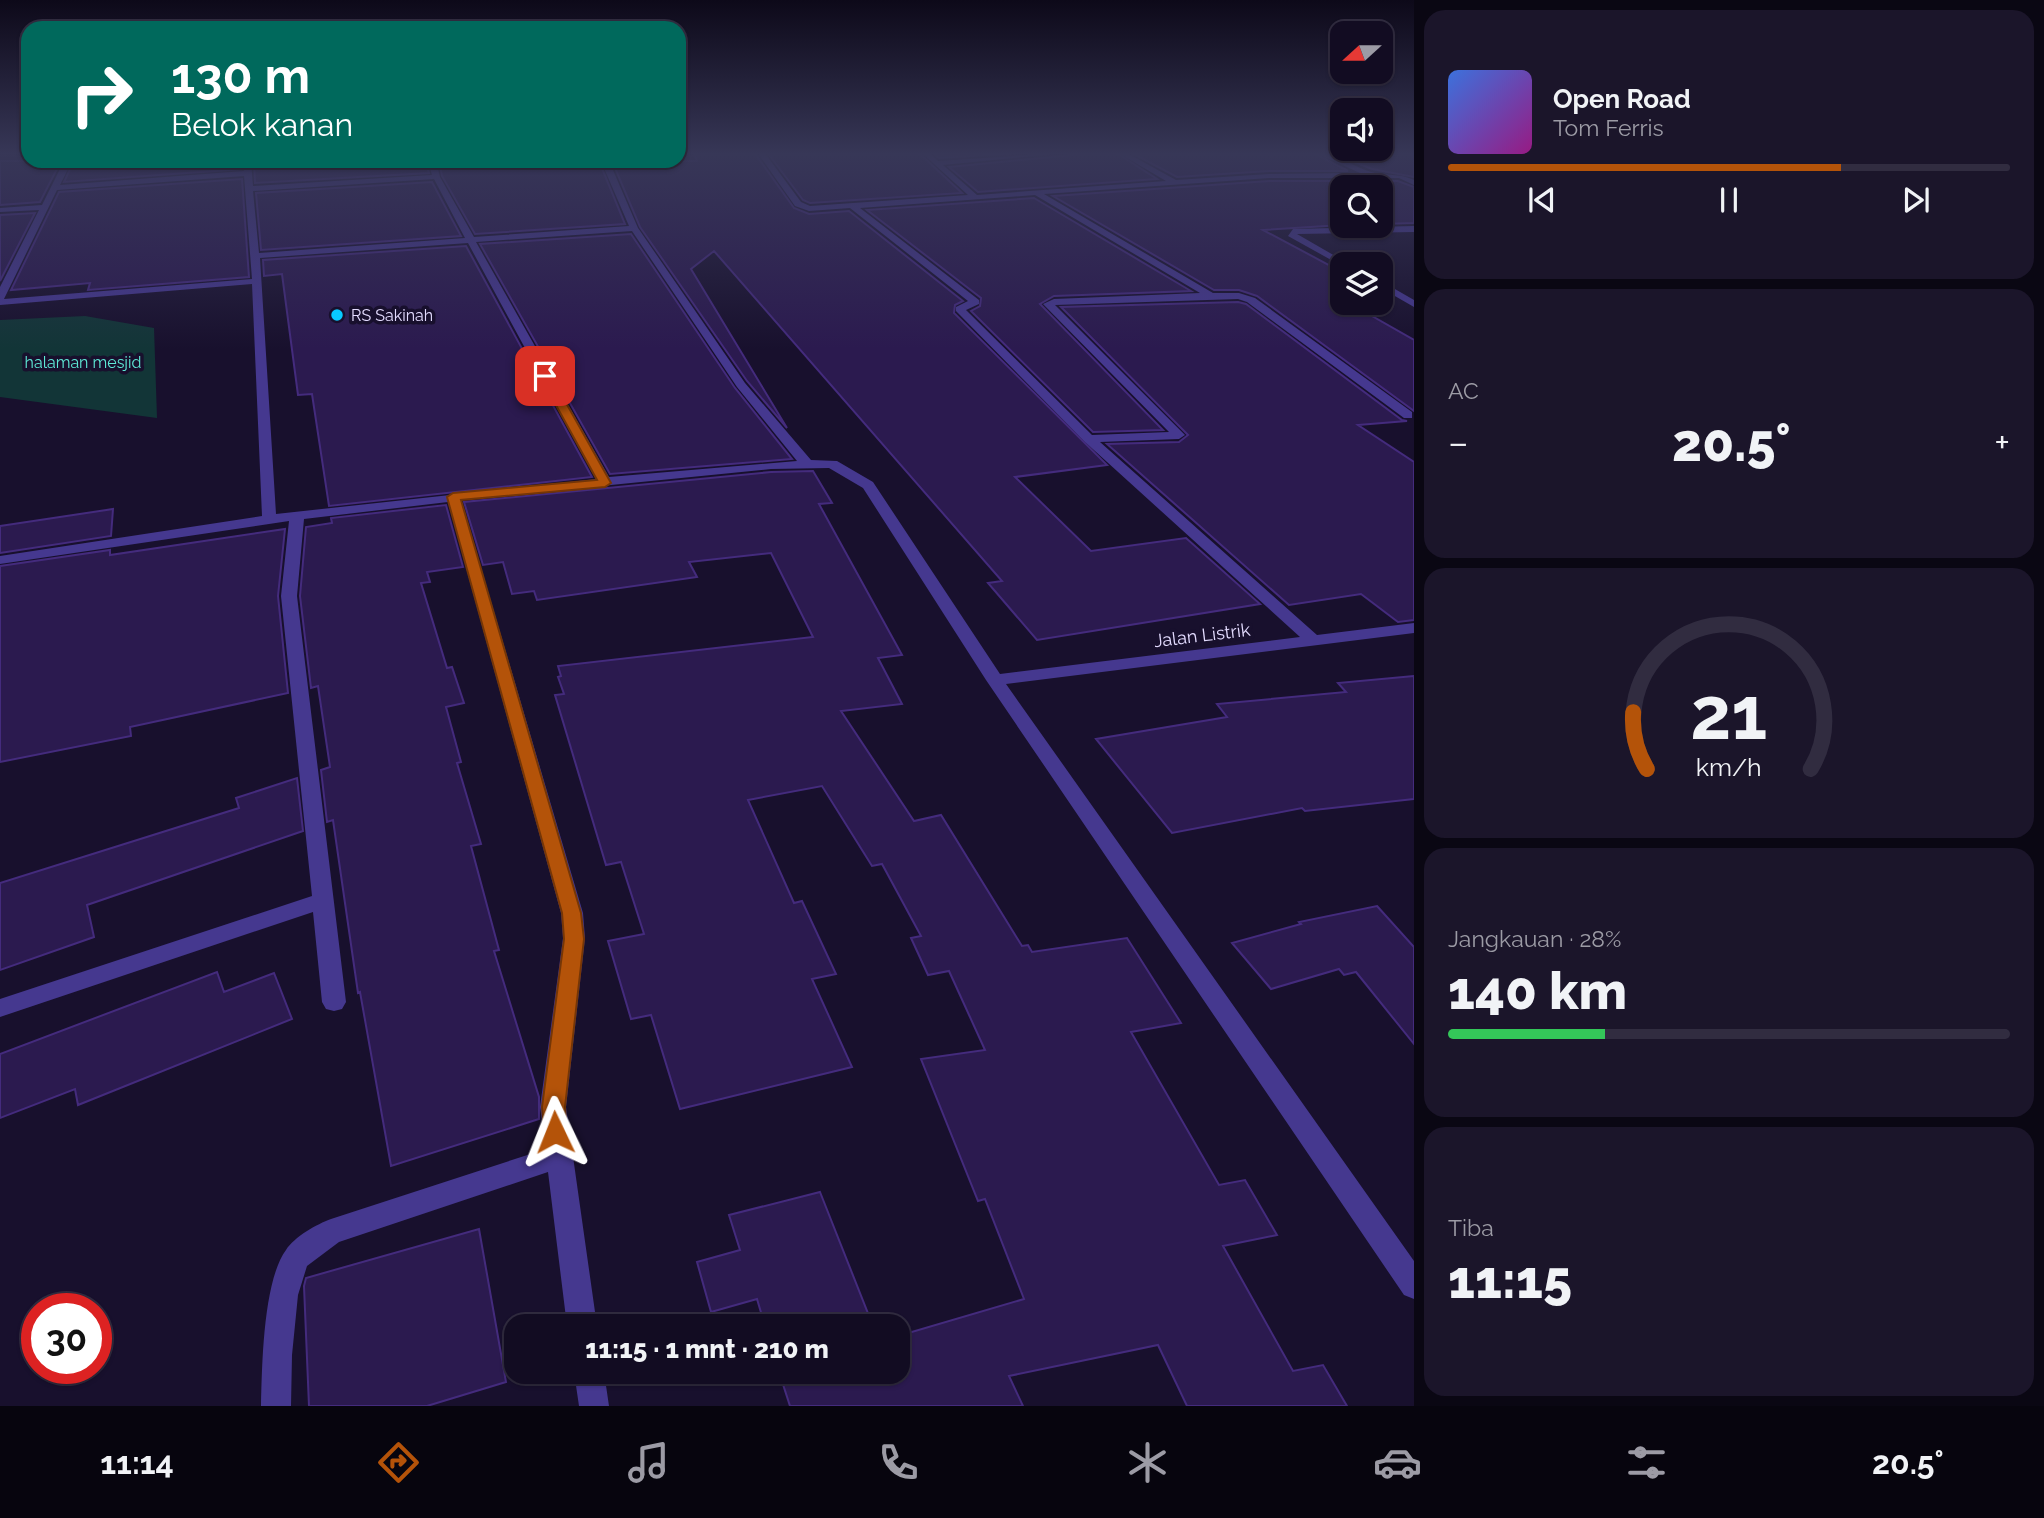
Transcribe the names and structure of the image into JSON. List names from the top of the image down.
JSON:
{
  "streets": {
    "street": ["Jalan Listrik"]
  },
  "parks": ["halaman mesjid"],
  "places": ["RS Sakinah"],
  "north": "left",
  "page": {
    "turn": ["130 m", "Belok kanan"],
    "song": ["Open Road", "Tom Ferris"],
    "tile": [
      "AC",
      ["Jangkauan · 28%", "140 km"],
      ["Tiba", "11:15"]
    ],
    "heat": ["−", "20.5°", "+"],
    "limit": "30",
    "trip": "11:15 · 1 mnt · 210 m",
    "tabs": ["11:14", "20.5°"],
    "gauge": ["21", "km/h"]
  }
}
